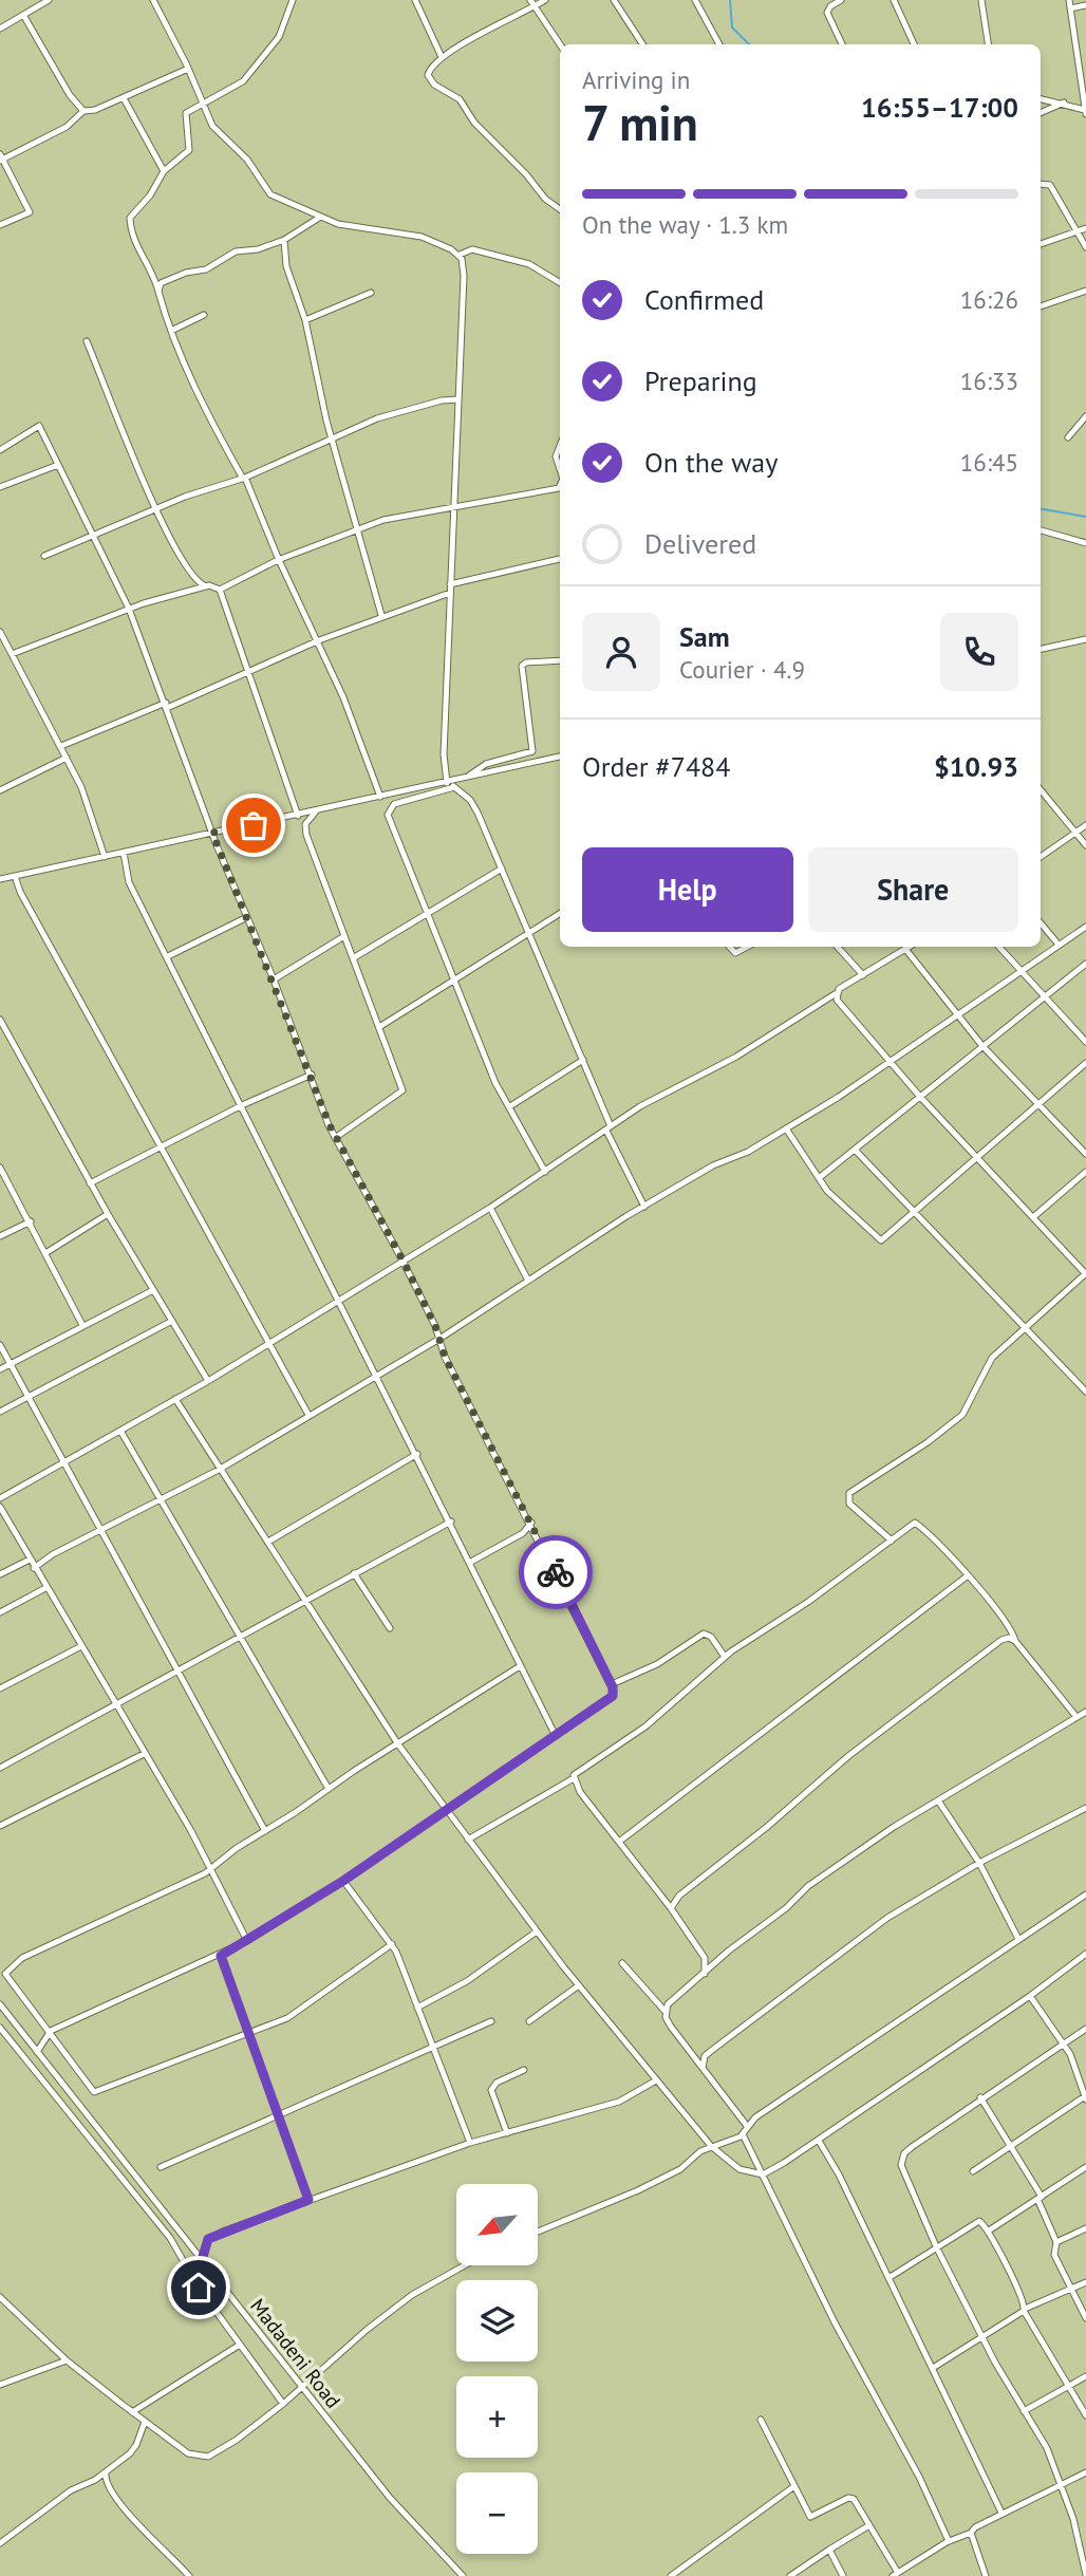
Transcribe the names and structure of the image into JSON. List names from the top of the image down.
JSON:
{
  "streets": {
    "street": ["Madadeni Road"]
  },
  "north": "bottom left",
  "page": {
    "heading": ["7 min", "Arriving in", "16:55–17:00"],
    "panel": [
      "Sam",
      "Courier · 4.9",
      "Order #7484",
      "$10.93"
    ],
    "bar": "On the way · 1.3 km",
    "list": [
      ["Confirmed", "16:26"],
      ["Preparing", "16:33"],
      ["On the way", "16:45"],
      "Delivered"
    ],
    "buttons": ["Help", "Share"],
    "map_buttons": ["+", "−"]
  }
}
